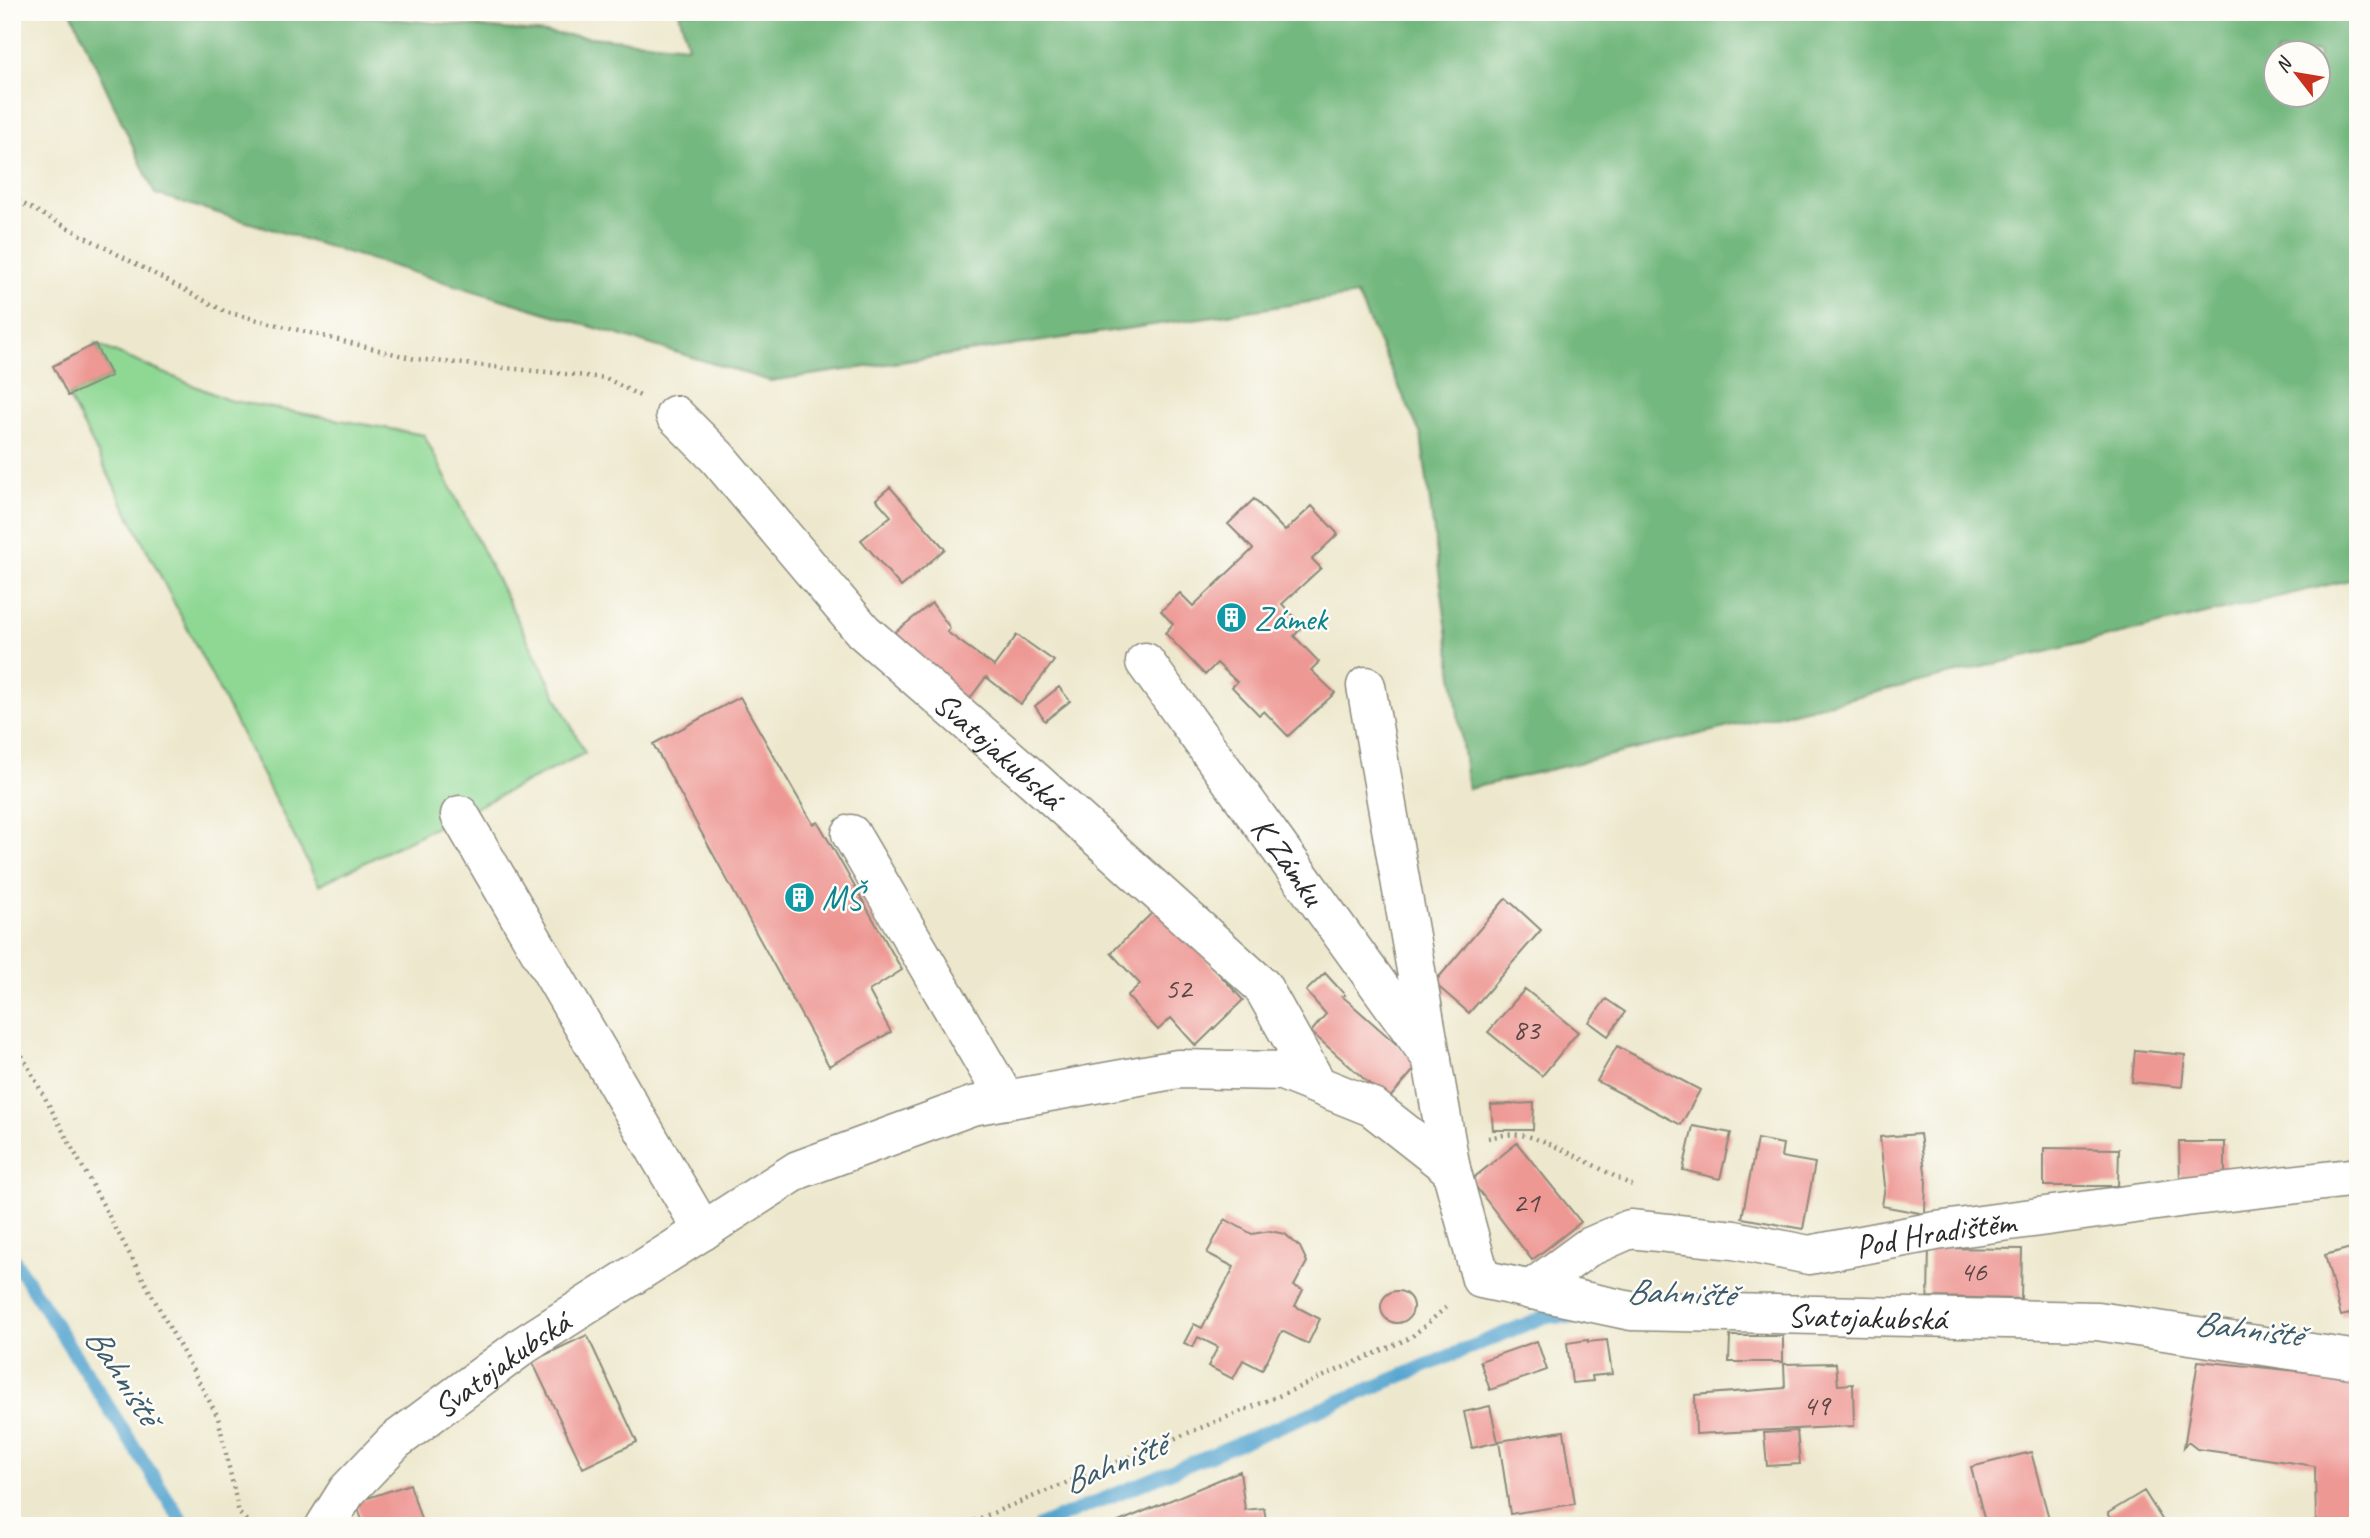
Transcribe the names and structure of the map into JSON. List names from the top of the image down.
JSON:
{
  "streets": {
    "street": ["Svatojakubská", "K Zámku", "Pod Hradištěm"]
  },
  "crossings": [
    ["Svatojakubská", "Pod Hradištěm"]
  ],
  "water": ["Bahniště"],
  "places": {
    "building": ["Zámek", "MŠ"]
  },
  "house_numbers": [
    "52",
    "83",
    "21",
    "46",
    "49"
  ],
  "north": "top left"
}
